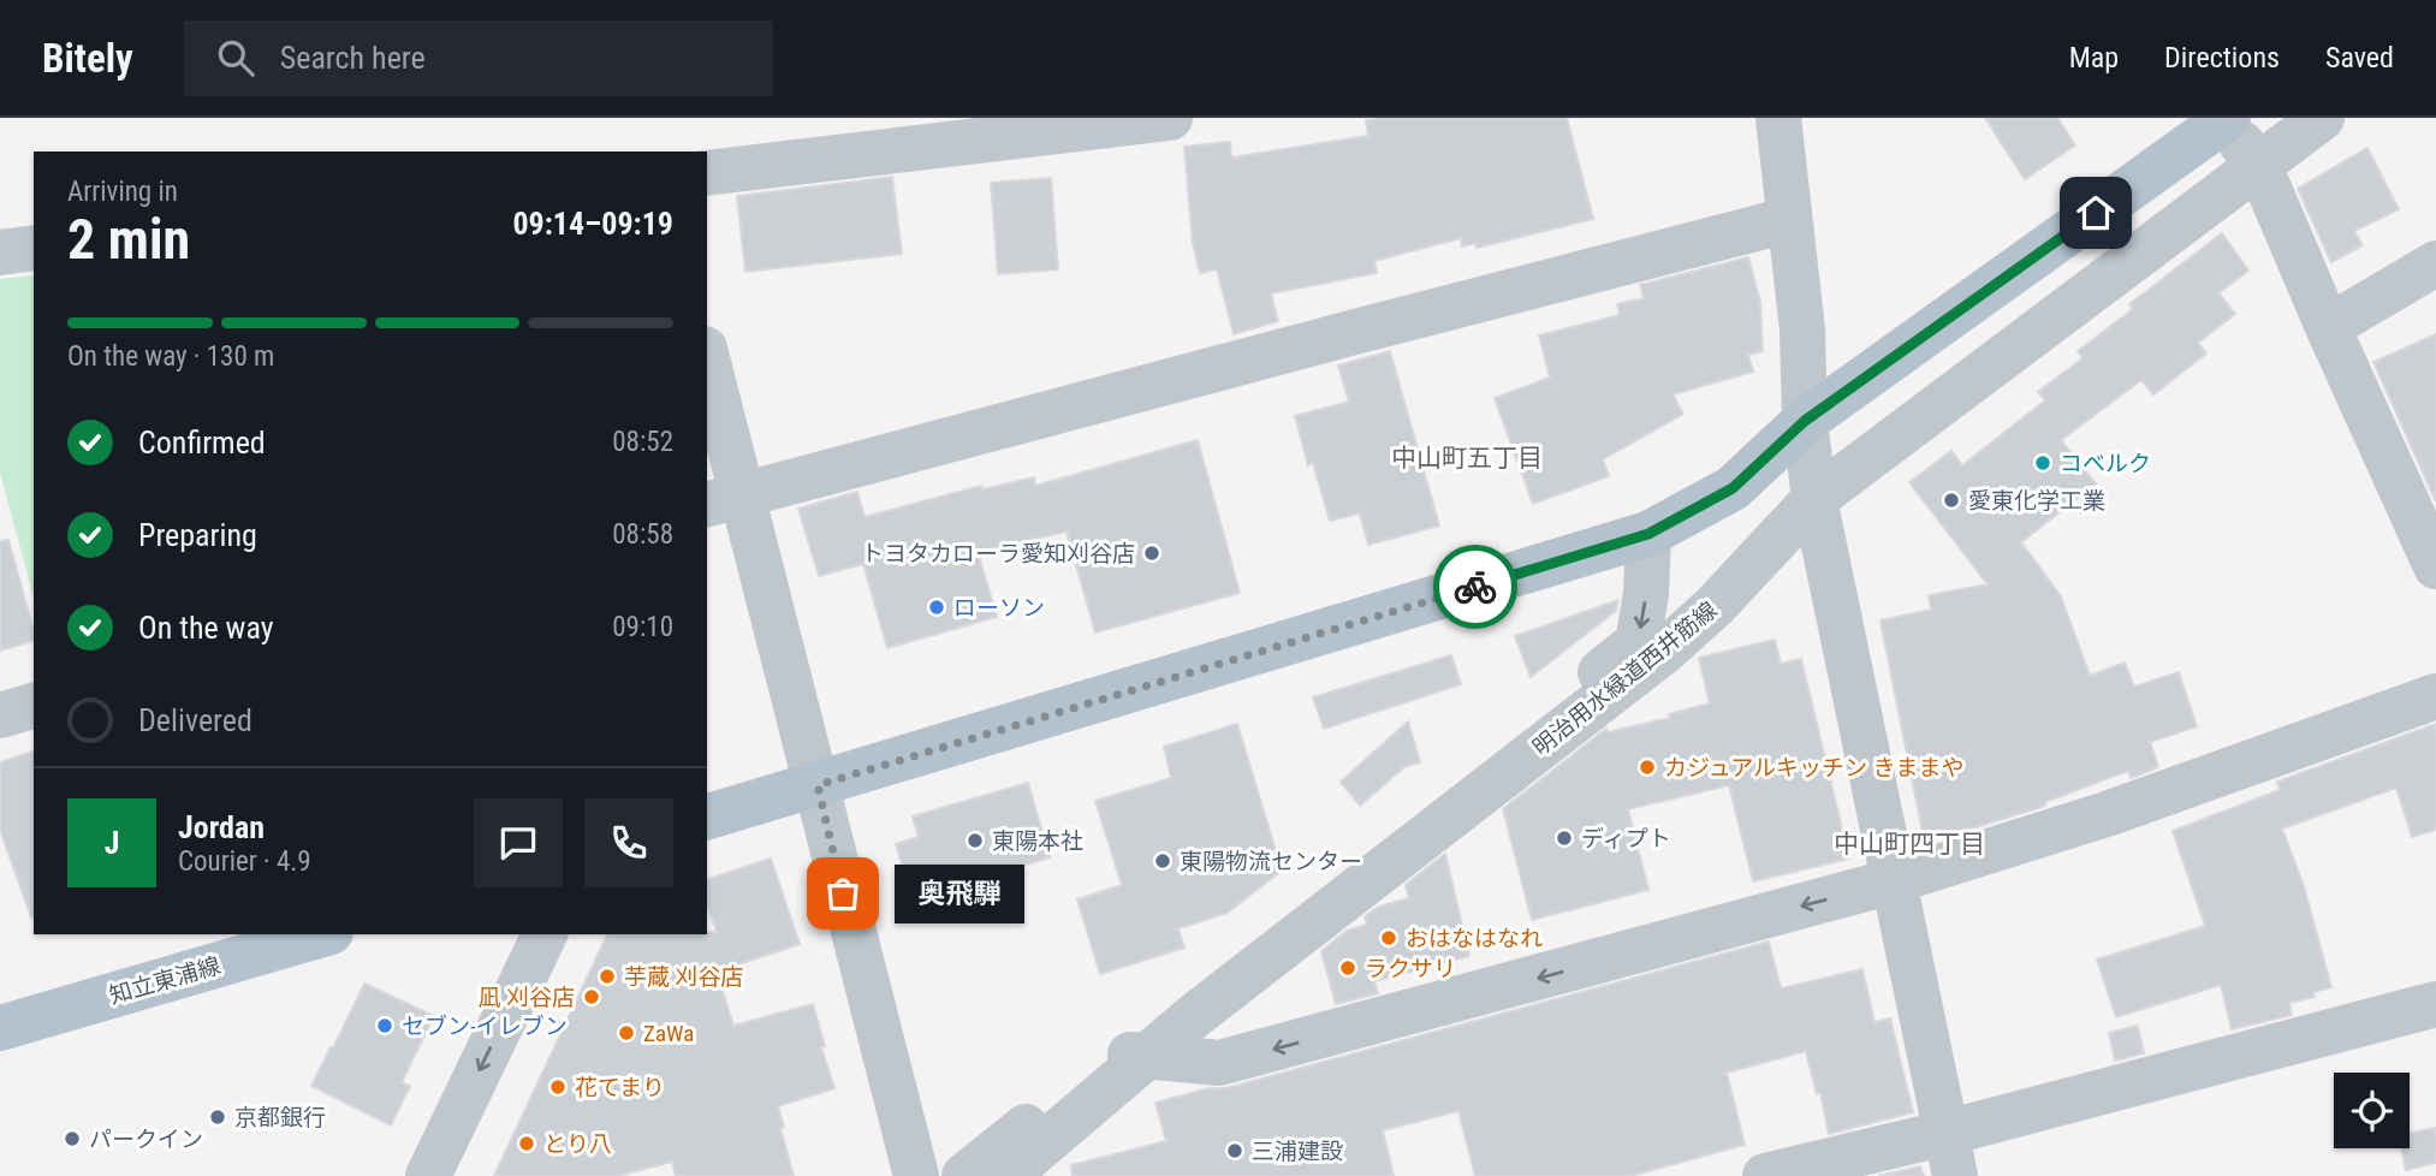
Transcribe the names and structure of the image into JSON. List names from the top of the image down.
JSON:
{
  "streets": {
    "main road": ["知立東浦線"],
    "street": ["明治用水緑道西井筋線"]
  },
  "districts": ["中山町五丁目", "中山町四丁目"],
  "places": [
    "コベルク",
    "愛東化学工業",
    "トヨタカローラ愛知刈谷店",
    "ローソン",
    "カジュアルキッチン きままや",
    "ディプト",
    "東陽本社",
    "東陽物流センター",
    "奥飛騨",
    "おはなはなれ",
    "ラクサリ",
    "芋蔵 刈谷店",
    "凪 刈谷店",
    "セブン-イレブン",
    "ZaWa",
    "花てまり",
    "京都銀行",
    "パークイン",
    "とり八",
    "三浦建設"
  ],
  "page": {
    "header": "Bitely",
    "search": "Search here",
    "nav": ["Map", "Directions", "Saved"],
    "heading": ["2 min", "Arriving in", "09:14–09:19"],
    "panel": ["Jordan", "Courier · 4.9"],
    "bar": "On the way · 130 m",
    "list": [
      ["Confirmed", "08:52"],
      ["Preparing", "08:58"],
      ["On the way", "09:10"],
      "Delivered"
    ],
    "round": "J",
    "bubble": "奥飛騨"
  }
}
